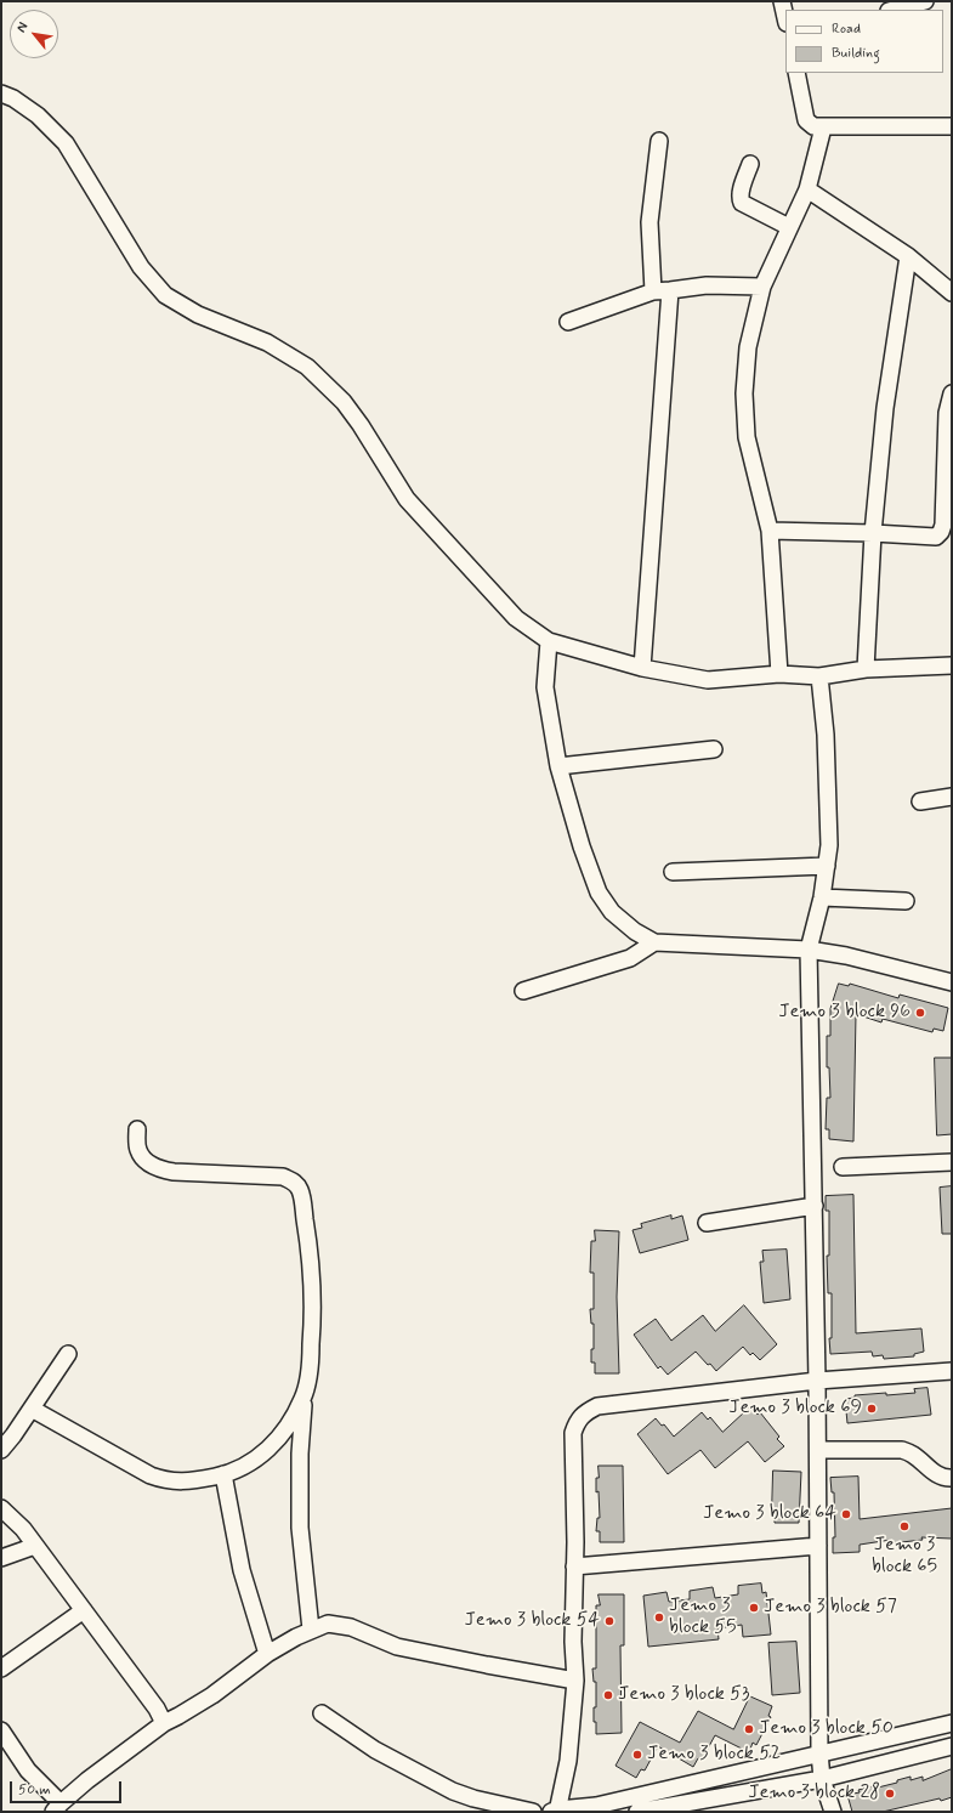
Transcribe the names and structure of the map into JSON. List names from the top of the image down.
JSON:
{
  "places": [
    "Jemo 3 block 96",
    "Jemo 3 block 69",
    "Jemo 3 block 64",
    "Jemo 3 block 65",
    "Jemo 3 block 57",
    "Jemo 3 block 55",
    "Jemo 3 block 54",
    "Jemo 3 block 53",
    "Jemo 3 block 50",
    "Jemo 3 block 52",
    "Jemo 3 block 28"
  ],
  "legend": ["Road", "Building"],
  "scale_bar": "50 m",
  "north": "top left"
}
